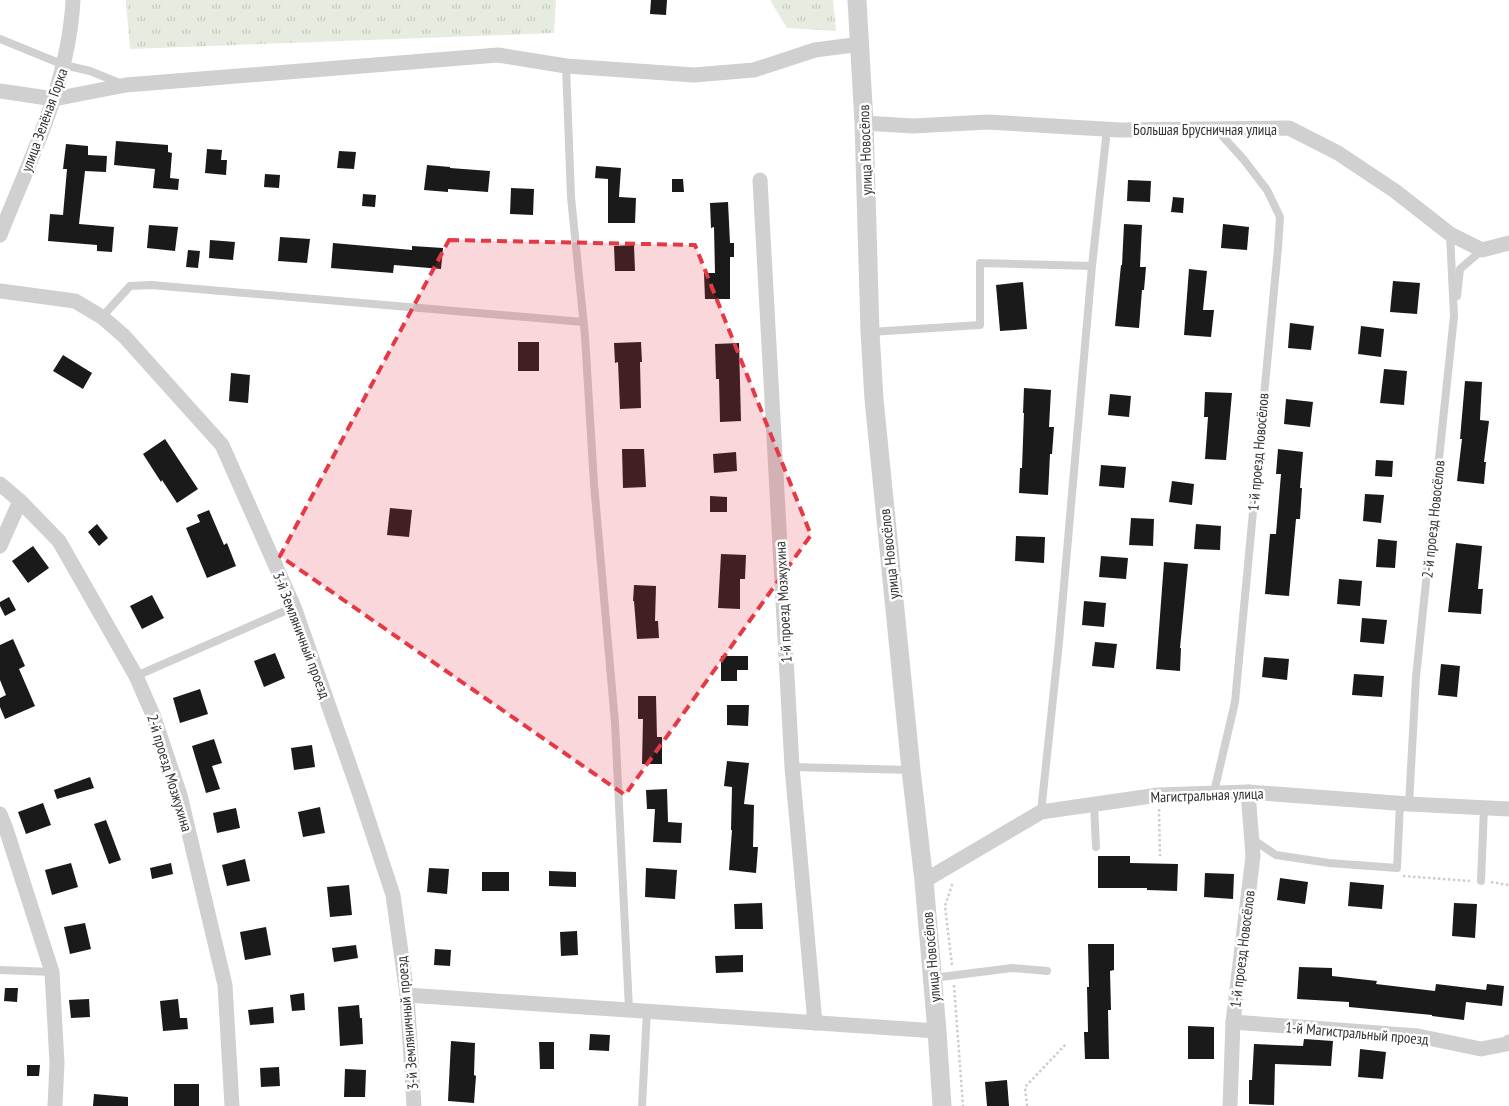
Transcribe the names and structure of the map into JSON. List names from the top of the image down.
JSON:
{
  "streets": {
    "street": [
      "улица Зелёная Горка",
      "Большая Брусничная улица",
      "улица Новосёлов",
      "1-й проезд Новосёлов",
      "1-й проезд Мозжухина",
      "3-й Земляничный проезд",
      "2-й проезд Мозжухина",
      "Магистральная улица",
      "1-й Магистральный проезд"
    ],
    "lane": ["2-й проезд Новосёлов"]
  },
  "crossings": [
    ["Большая Брусничная улица", "улица Новосёлов"],
    ["Большая Брусничная улица", "1-й проезд Новосёлов"],
    ["Большая Брусничная улица", "2-й проезд Новосёлов"],
    ["улица Новосёлов", "Магистральная улица"],
    ["1-й проезд Новосёлов", "Магистральная улица"],
    ["1-й проезд Новосёлов", "1-й Магистральный проезд"],
    ["2-й проезд Новосёлов", "Магистральная улица"]
  ]
}
